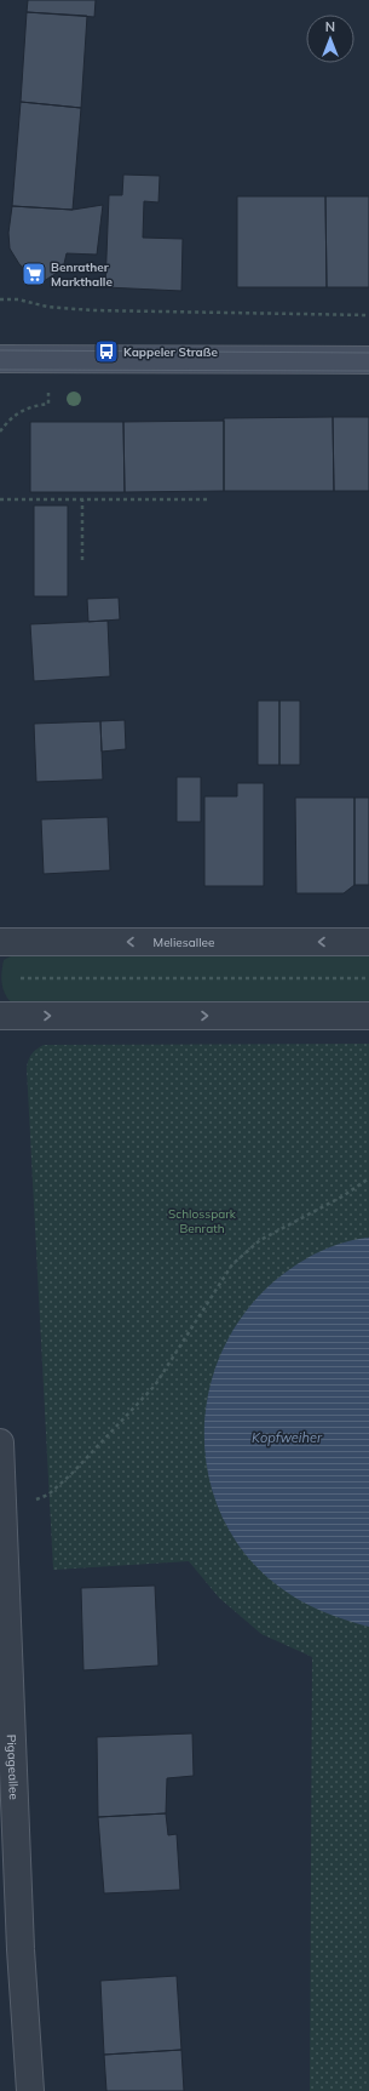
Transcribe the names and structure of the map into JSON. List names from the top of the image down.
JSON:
{
  "streets": {
    "street": ["Meliesallee", "Pigageallee"]
  },
  "water": ["Kopfweiher"],
  "parks": ["Schlosspark Benrath"],
  "places": {
    "supermarket": ["Benrather Markthalle"],
    "bus stop": ["Kappeler Straße"]
  },
  "north": "top"
}
